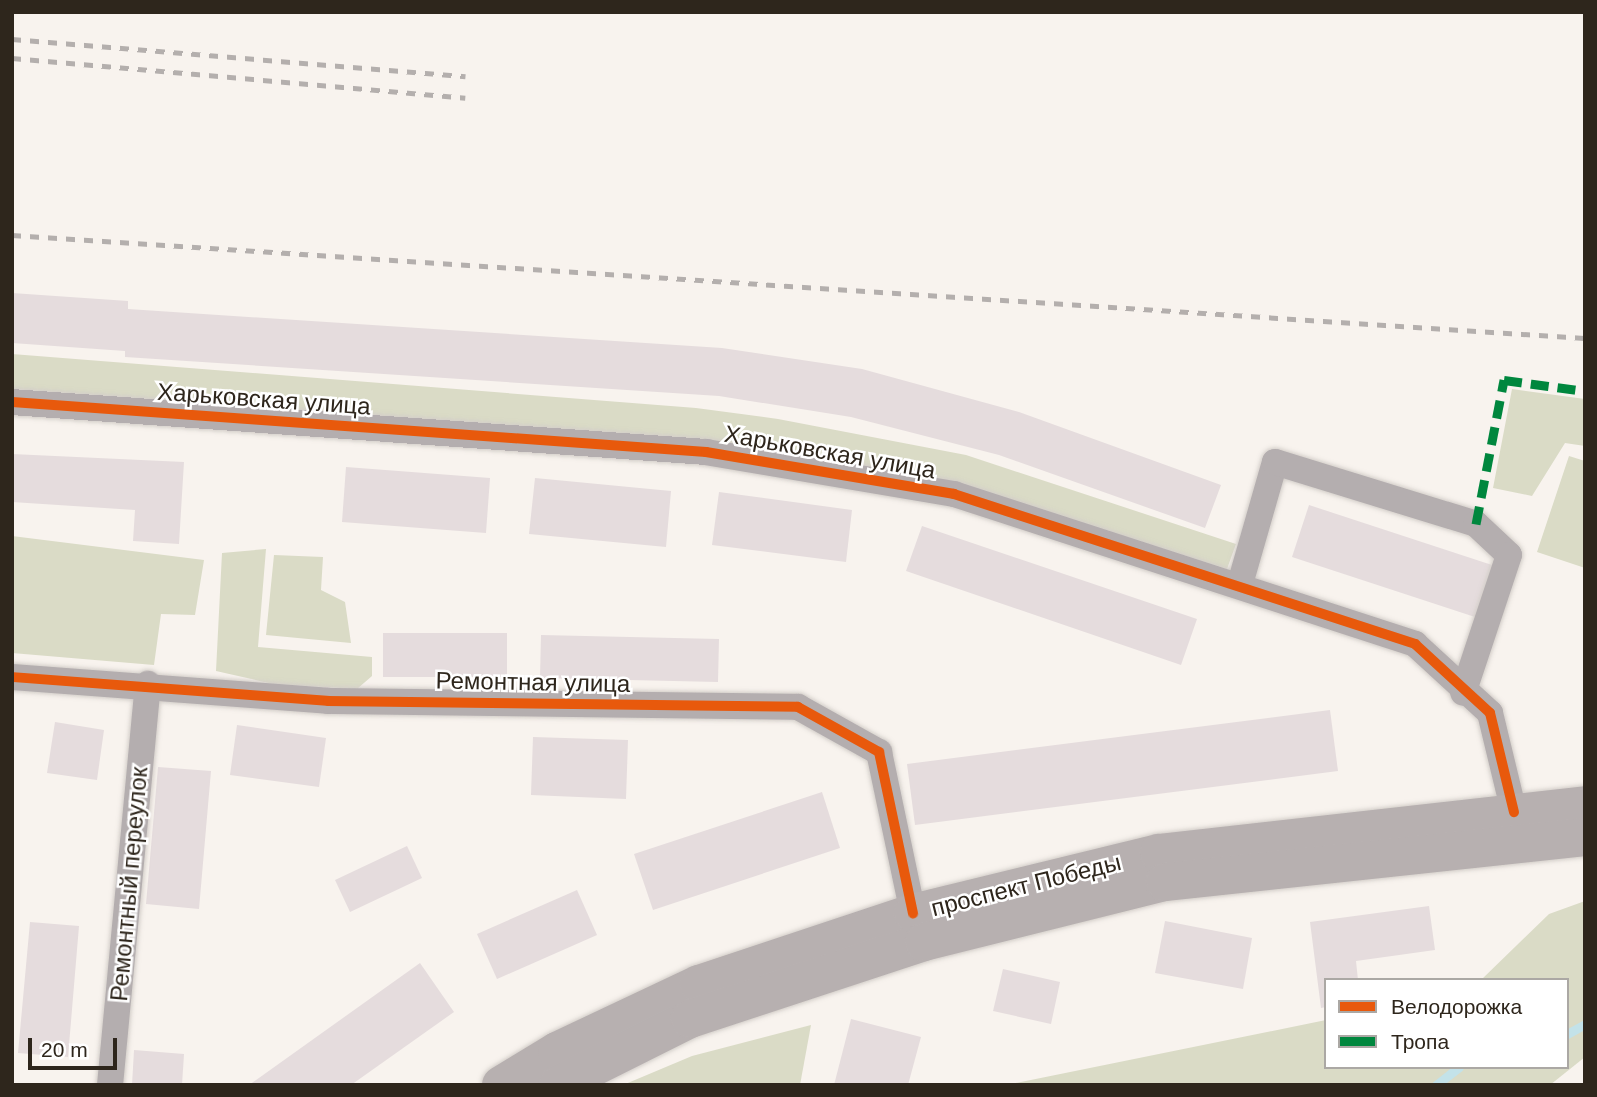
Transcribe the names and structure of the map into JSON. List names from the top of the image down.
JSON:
{
  "streets": {
    "main road": ["проспект Победы"],
    "street": ["Харьковская улица", "Ремонтная улица", "Ремонтный переулок"]
  },
  "crossings": [
    ["Харьковская улица", "проспект Победы"],
    ["Ремонтная улица", "Ремонтный переулок"],
    ["Ремонтная улица", "проспект Победы"]
  ],
  "legend": ["Велодорожка", "Тропа"],
  "scale_bar": "20 m"
}
